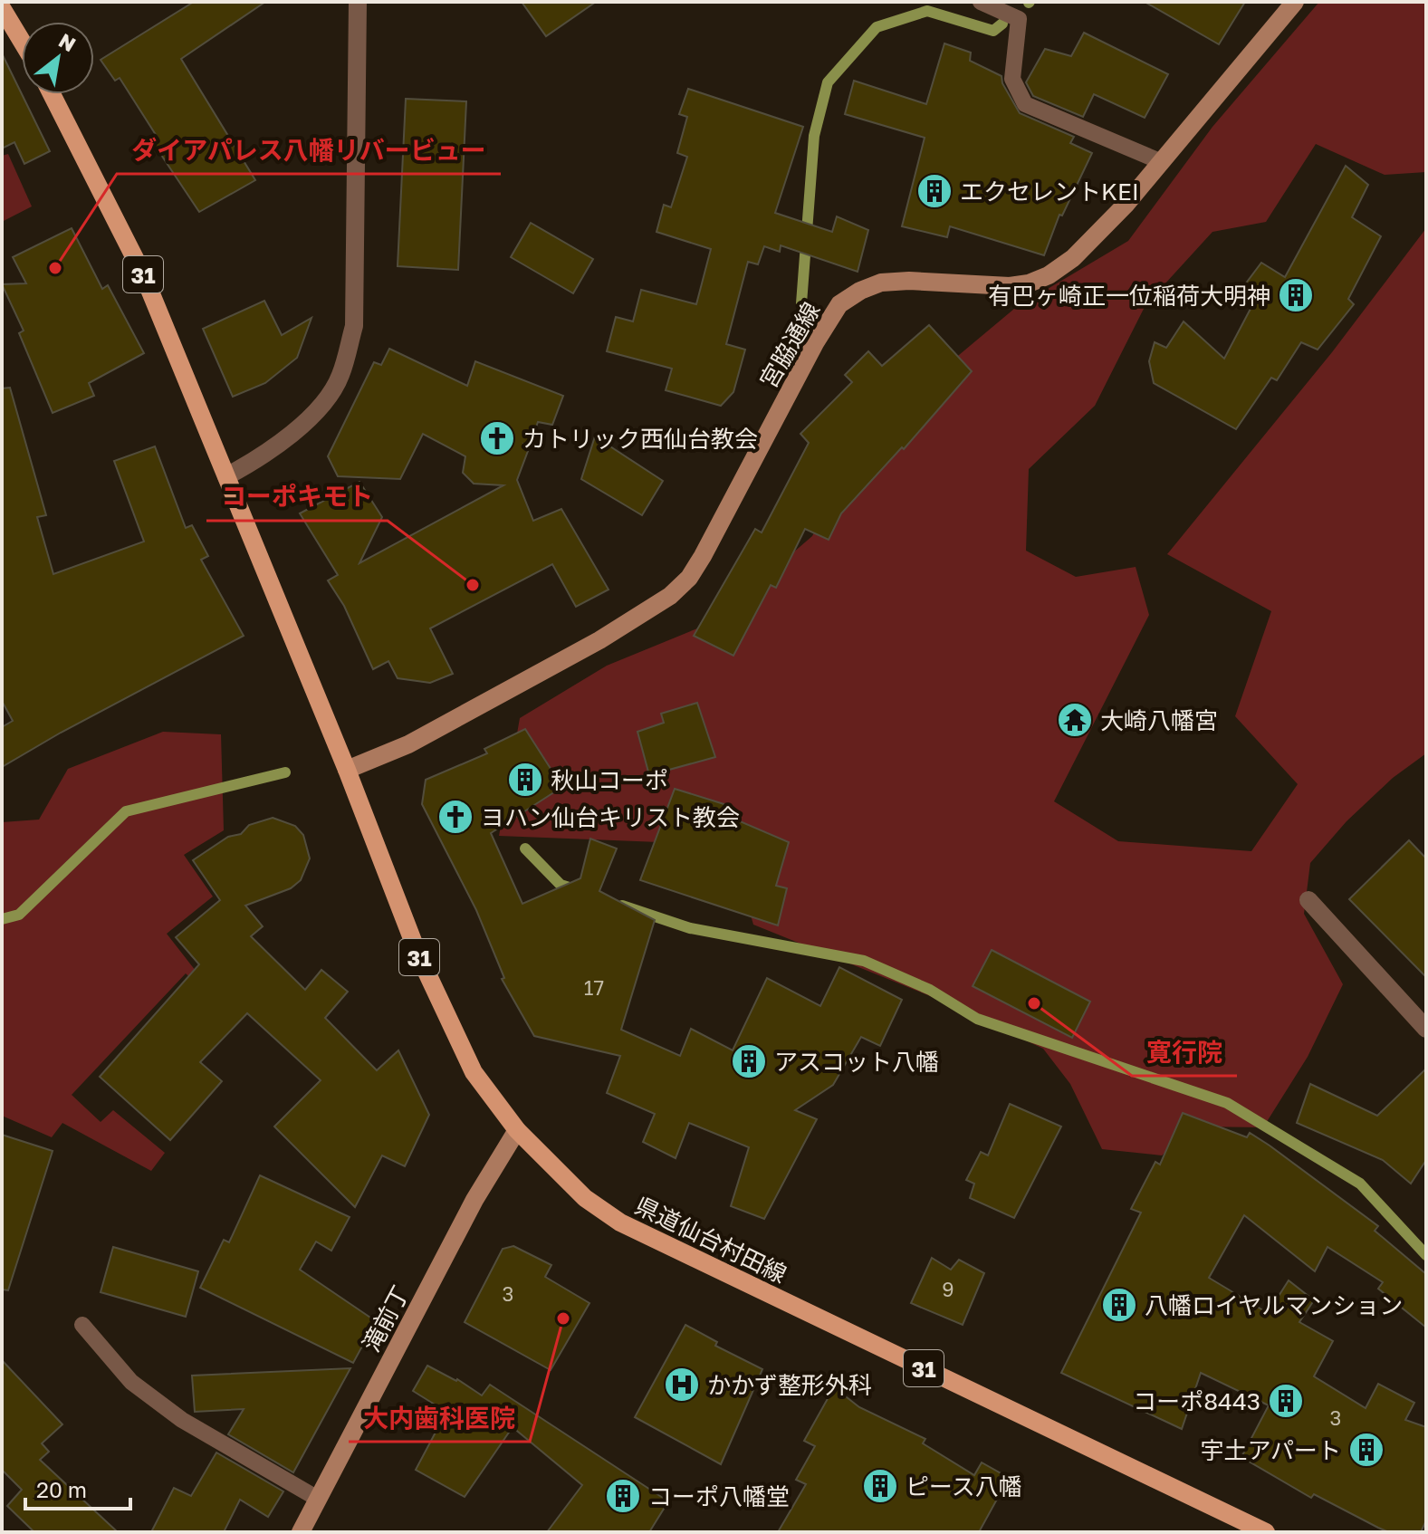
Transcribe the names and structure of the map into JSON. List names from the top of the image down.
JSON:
{
  "streets": {
    "main road": ["31", "県道仙台村田線"],
    "street": ["宮脇通線", "滝前丁"]
  },
  "crossings": [
    ["31", "宮脇通線"],
    ["31", "県道仙台村田線"],
    ["宮脇通線", "県道仙台村田線"],
    ["県道仙台村田線", "滝前丁"]
  ],
  "places": {
    "building": [
      "エクセレントKEI",
      "有巴ヶ崎正一位稲荷大明神",
      "秋山コーポ",
      "アスコット八幡",
      "八幡ロイヤルマンション",
      "コーポ8443",
      "宇土アパート",
      "ピース八幡",
      "コーポ八幡堂"
    ],
    "other": [
      "ダイアパレス八幡リバービュー",
      "コーポキモト",
      "寛行院",
      "大内歯科医院"
    ],
    "church": ["カトリック西仙台教会", "ヨハン仙台キリスト教会"],
    "temple": ["大崎八幡宮"],
    "hospital": ["かかず整形外科"]
  },
  "house_numbers": [
    "17",
    "9",
    "3",
    "3"
  ],
  "scale_bar": "20 m",
  "north": "top right"
}
